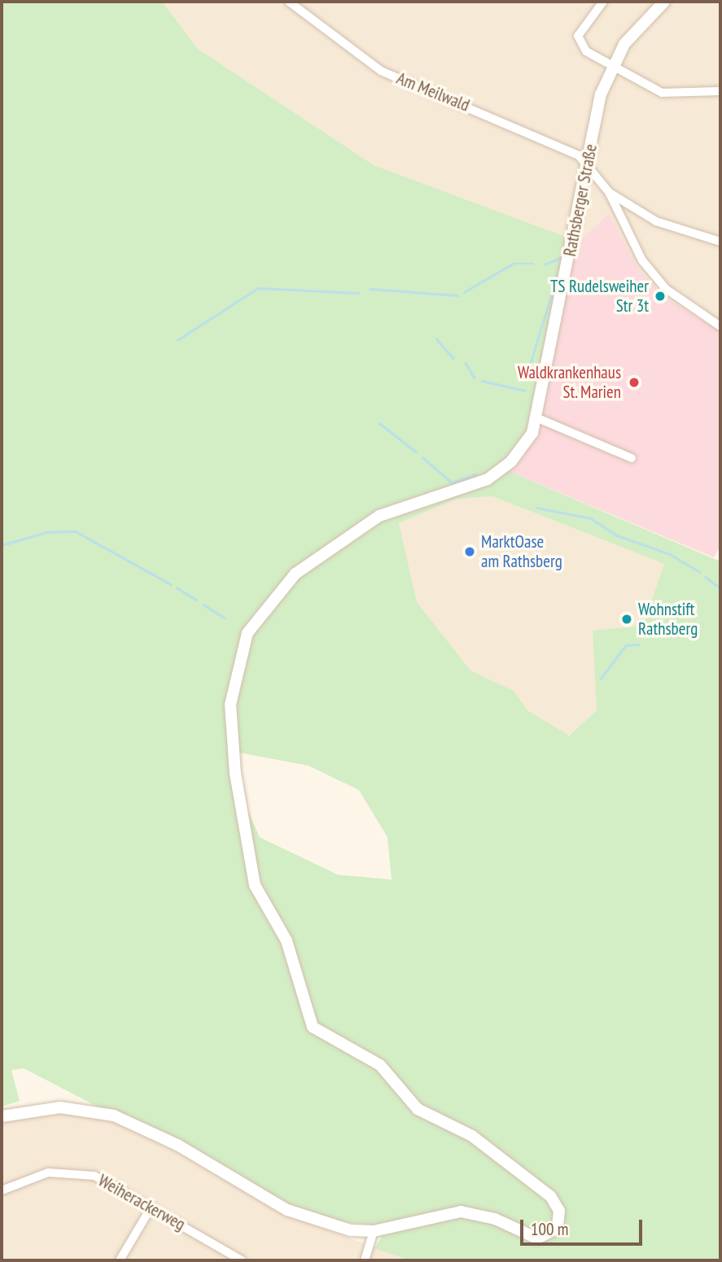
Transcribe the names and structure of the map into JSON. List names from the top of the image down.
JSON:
{
  "streets": {
    "street": ["Am Meilwald", "Rathsberger Straße", "Weiherackerweg"]
  },
  "crossings": [
    ["Am Meilwald", "Rathsberger Straße"]
  ],
  "places": [
    "TS Rudelsweiher Str 3t",
    "Waldkrankenhaus St. Marien",
    "MarktOase am Rathsberg",
    "Wohnstift Rathsberg"
  ],
  "scale_bar": "100 m"
}
